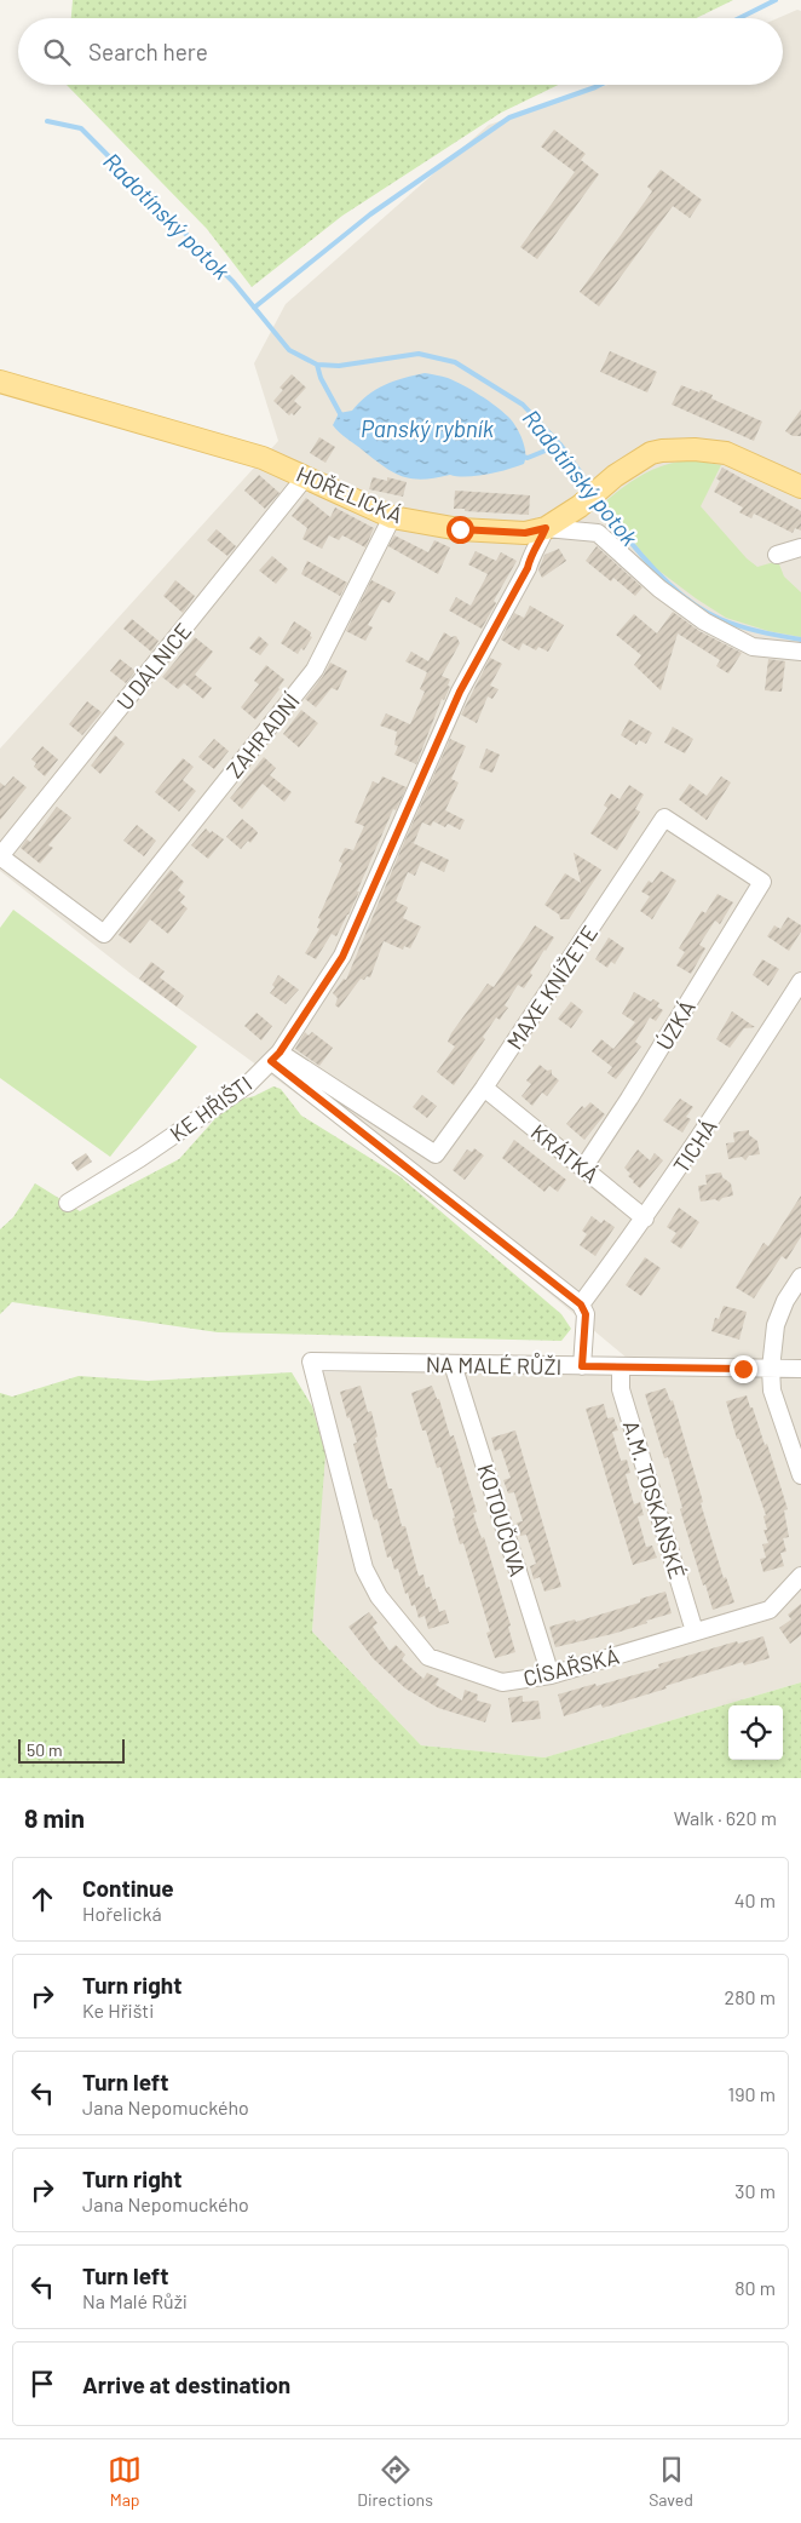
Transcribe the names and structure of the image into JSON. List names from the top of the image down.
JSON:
{
  "streets": {
    "main road": ["HOŘELICKÁ"],
    "street": [
      "U DÁLNICE",
      "ZAHRADNÍ",
      "MAXE KNÍŽETE",
      "ÚZKÁ",
      "KE HŘIŠTI",
      "TICHÁ",
      "KRÁTKÁ",
      "NA MALÉ RŮŽI",
      "A.M. TOSKÁNSKÉ",
      "KOTOUČOVA",
      "CÍSAŘSKÁ"
    ]
  },
  "crossings": [
    ["HOŘELICKÁ", "U DÁLNICE"],
    ["HOŘELICKÁ", "ZAHRADNÍ"],
    ["HOŘELICKÁ", "KE HŘIŠTI"],
    ["U DÁLNICE", "ZAHRADNÍ"],
    ["MAXE KNÍŽETE", "ÚZKÁ"],
    ["MAXE KNÍŽETE", "KE HŘIŠTI"],
    ["MAXE KNÍŽETE", "KRÁTKÁ"],
    ["ÚZKÁ", "KRÁTKÁ"],
    ["TICHÁ", "KRÁTKÁ"],
    ["NA MALÉ RŮŽI", "A.M. TOSKÁNSKÉ"],
    ["NA MALÉ RŮŽI", "KOTOUČOVA"],
    ["NA MALÉ RŮŽI", "CÍSAŘSKÁ"],
    ["A.M. TOSKÁNSKÉ", "CÍSAŘSKÁ"],
    ["KOTOUČOVA", "CÍSAŘSKÁ"]
  ],
  "water": ["Radotínský potok", "Panský rybník"],
  "scale_bar": "50 m",
  "page": {
    "search": "Search here",
    "scale": "50 m",
    "heading": ["8 min", "Walk · 620 m"],
    "list": [
      ["Continue", "Hořelická", "40 m"],
      ["Turn right", "Ke Hřišti", "280 m"],
      ["Turn left", "Jana Nepomuckého", "190 m"],
      ["Turn right", "Jana Nepomuckého", "30 m"],
      ["Turn left", "Na Malé Růži", "80 m"],
      "Arrive at destination"
    ],
    "nav": ["Map", "Directions", "Saved"]
  }
}
